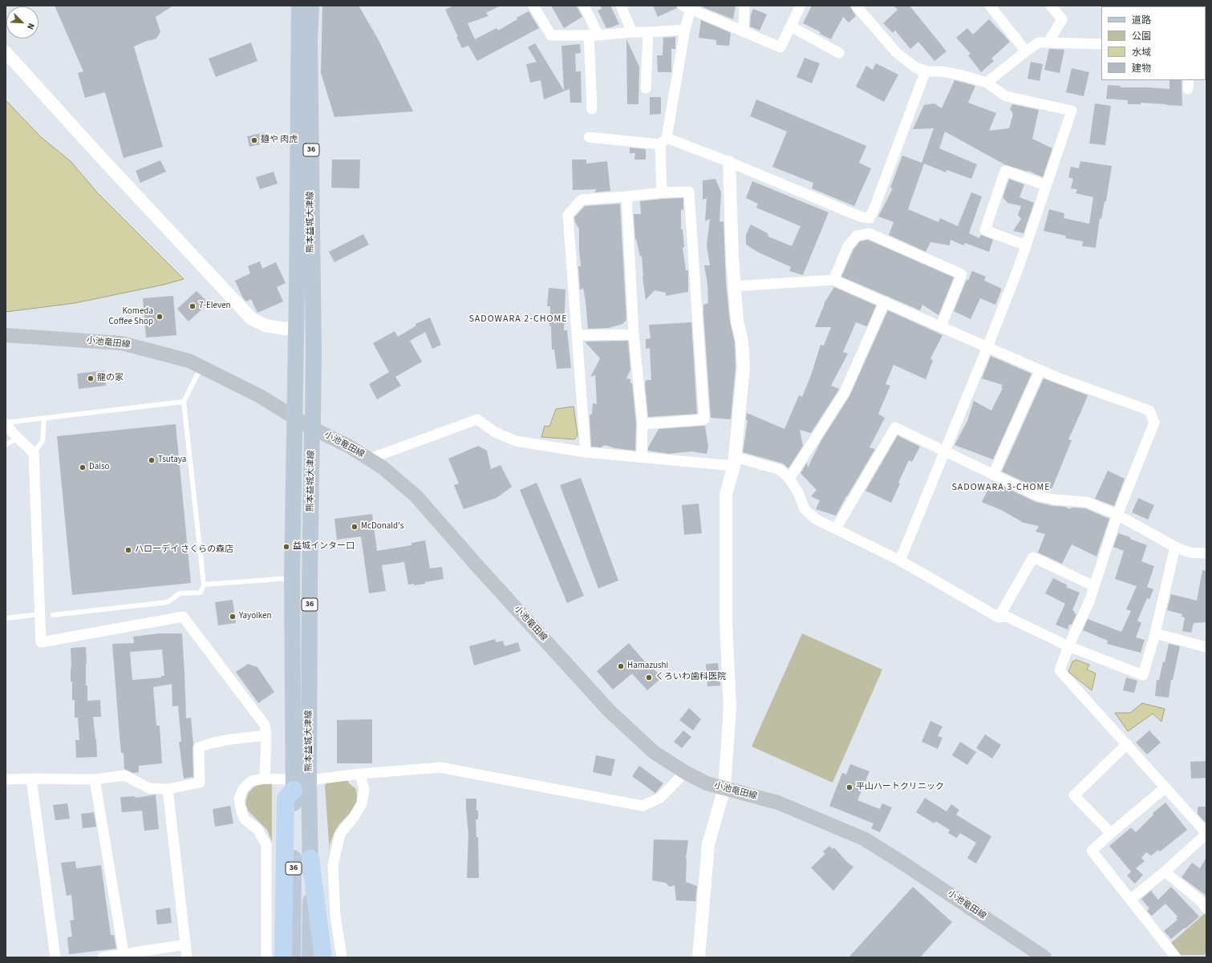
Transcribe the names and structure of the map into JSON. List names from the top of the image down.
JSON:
{
  "streets": {
    "main road": ["36", "熊本益城大津線", "小池竜田線"]
  },
  "crossings": [
    ["熊本益城大津線", "小池竜田線"]
  ],
  "districts": ["SADOWARA 2-CHOME", "SADOWARA 3-CHOME"],
  "places": [
    "麺や 肉虎",
    "7-Eleven",
    "Komeda Coffee Shop",
    "龍の家",
    "Tsutaya",
    "Daiso",
    "McDonald's",
    "益城インター口",
    "ハローデイ さくらの森店",
    "Yayoiken",
    "Hamazushi",
    "くろいわ歯科医院",
    "平山ハートクリニック"
  ],
  "legend": [
    "道路",
    "公園",
    "水域",
    "建物"
  ],
  "north": "bottom right"
}
